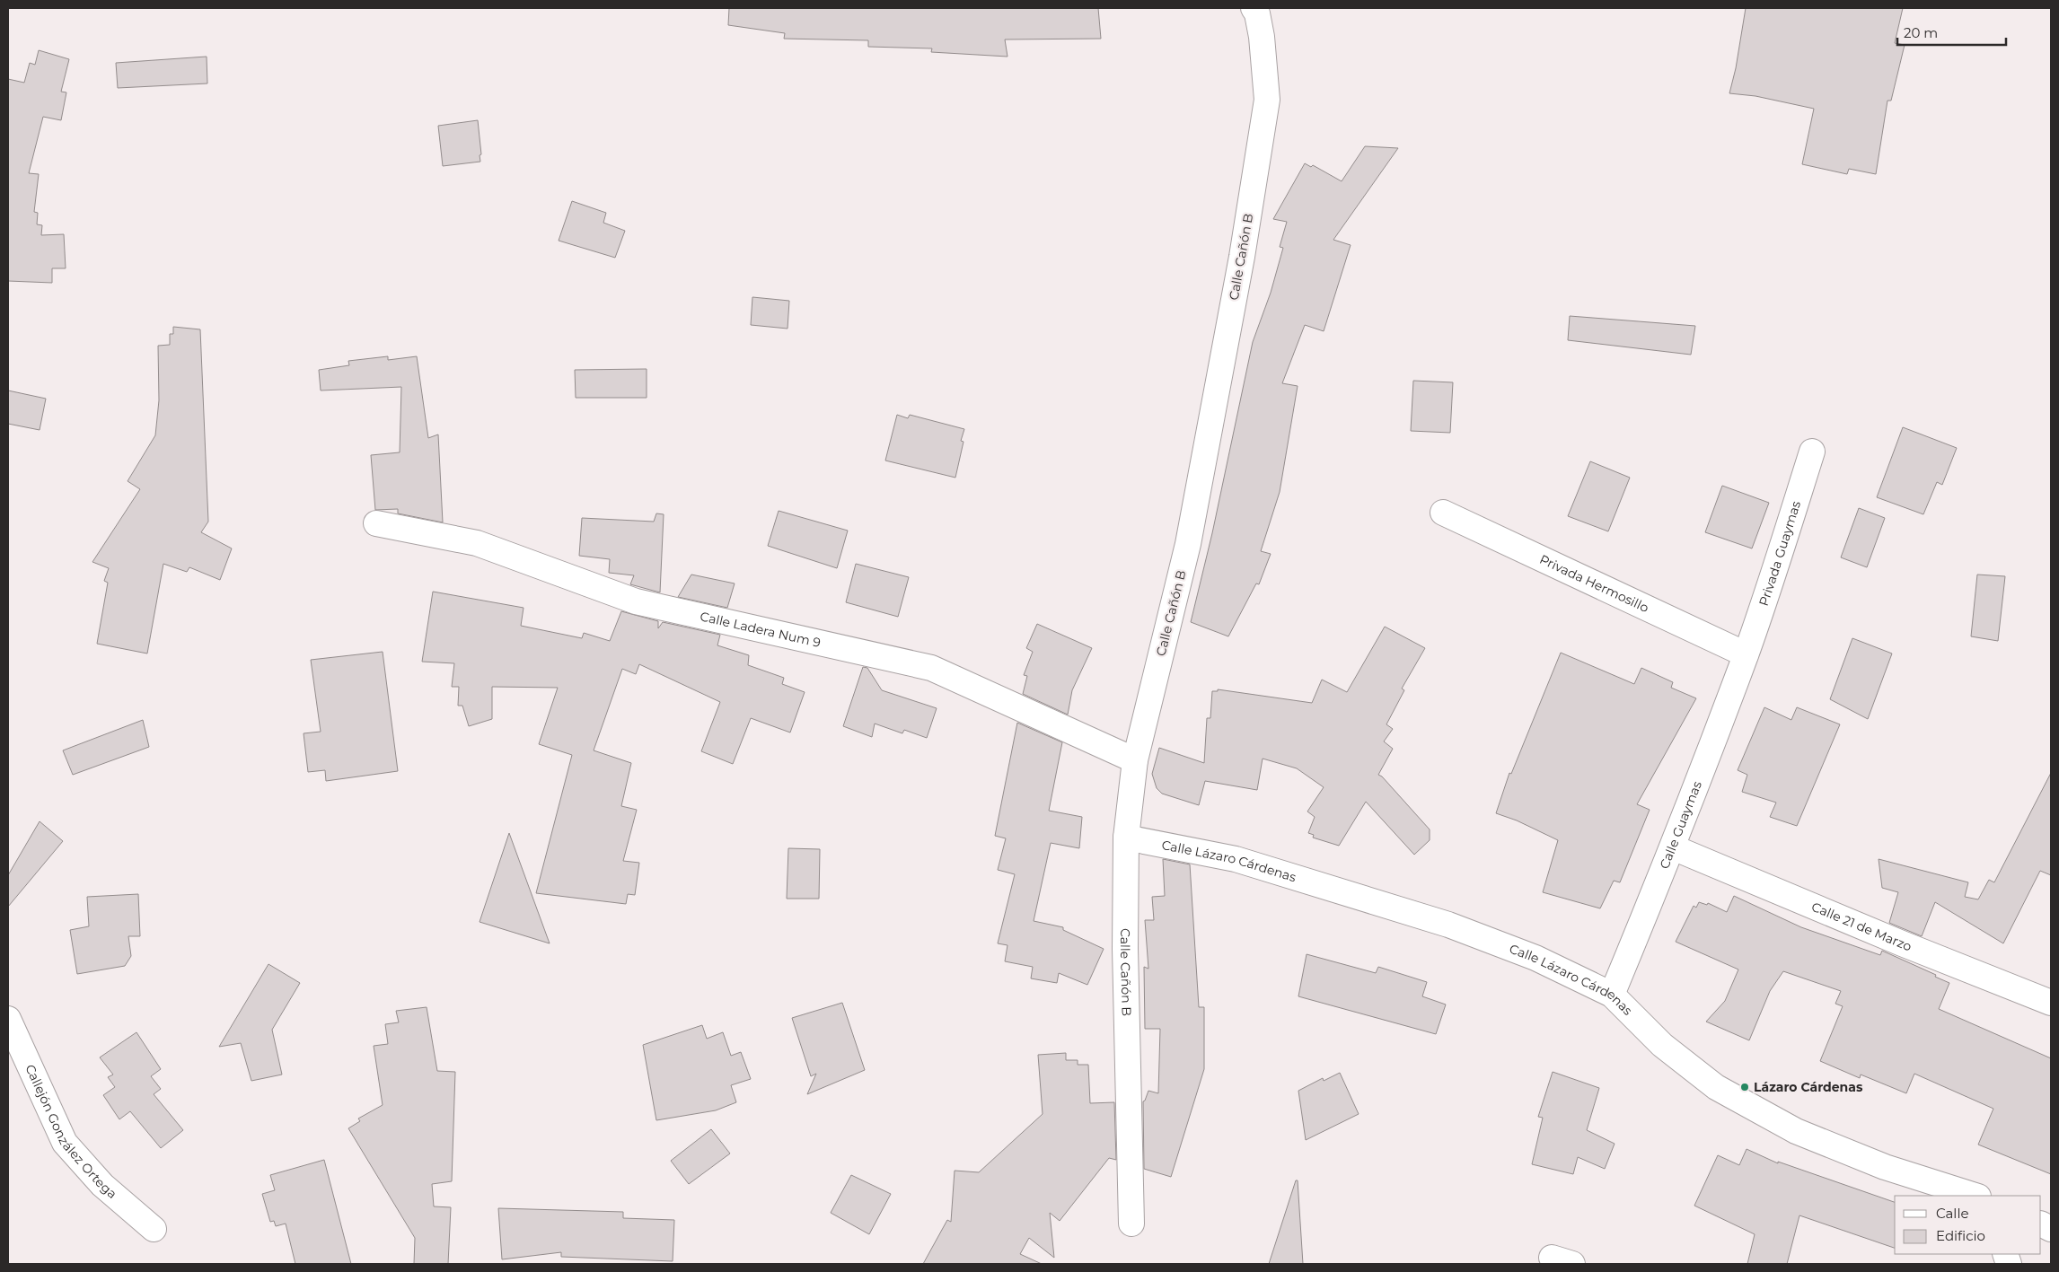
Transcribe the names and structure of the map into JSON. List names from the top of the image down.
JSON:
{
  "streets": {
    "street": [
      "Calle Cañón B",
      "Privada Guaymas",
      "Privada Hermosillo",
      "Calle Ladera Num 9",
      "Calle Guaymas",
      "Calle Lázaro Cárdenas",
      "Calle 21 de Marzo",
      "Callejón González Ortega"
    ]
  },
  "crossings": [
    ["Calle Cañón B", "Calle Ladera Num 9"],
    ["Calle Cañón B", "Calle Lázaro Cárdenas"],
    ["Privada Guaymas", "Privada Hermosillo"],
    ["Privada Guaymas", "Calle Guaymas"],
    ["Privada Hermosillo", "Calle Guaymas"],
    ["Calle Guaymas", "Calle Lázaro Cárdenas"],
    ["Calle Guaymas", "Calle 21 de Marzo"]
  ],
  "places": ["Lázaro Cárdenas"],
  "legend": ["Calle", "Edificio"],
  "scale_bar": "20 m"
}
